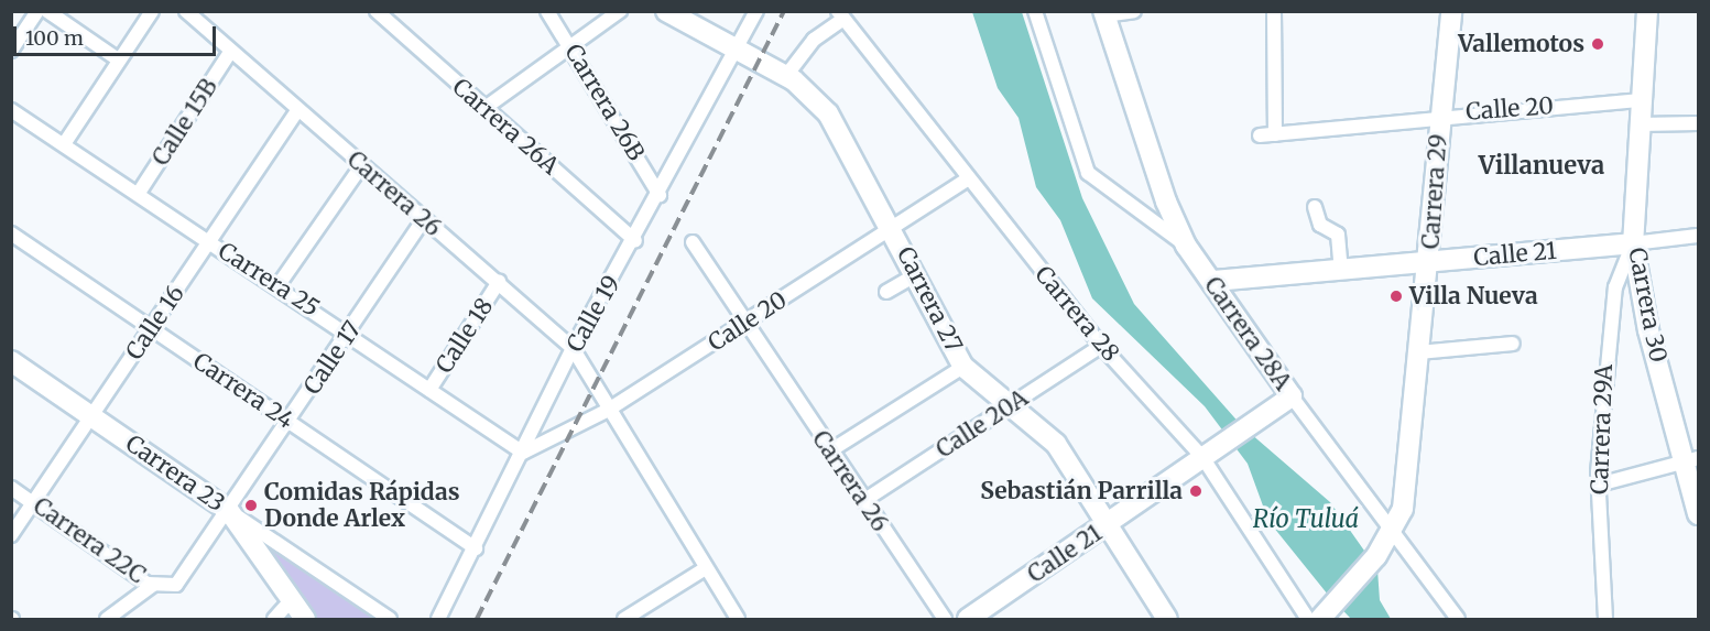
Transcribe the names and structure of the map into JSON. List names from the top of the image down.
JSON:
{
  "streets": {
    "street": [
      "Carrera 26B",
      "Calle 20",
      "Calle 15B",
      "Carrera 26A",
      "Carrera 29",
      "Carrera 26",
      "Calle 21",
      "Carrera 25",
      "Carrera 27",
      "Carrera 30",
      "Calle 19",
      "Carrera 28",
      "Calle 16",
      "Carrera 28A",
      "Calle 18",
      "Calle 17",
      "Carrera 24",
      "Calle 20A",
      "Carrera 29A",
      "Carrera 23",
      "Carrera 22C"
    ]
  },
  "crossings": [
    ["Carrera 26B", "Calle 19"],
    ["Calle 20", "Carrera 29"],
    ["Calle 20", "Carrera 26"],
    ["Calle 20", "Carrera 25"],
    ["Calle 20", "Carrera 27"],
    ["Calle 20", "Carrera 30"],
    ["Calle 20", "Calle 19"],
    ["Calle 20", "Carrera 28"],
    ["Calle 15B", "Carrera 26"],
    ["Calle 15B", "Carrera 25"],
    ["Carrera 26A", "Calle 19"],
    ["Carrera 29", "Calle 21"],
    ["Carrera 29", "Carrera 28"],
    ["Carrera 29", "Carrera 28A"],
    ["Carrera 26", "Calle 19"],
    ["Carrera 26", "Calle 16"],
    ["Carrera 26", "Calle 18"],
    ["Carrera 26", "Calle 17"],
    ["Carrera 26", "Calle 20A"],
    ["Calle 21", "Carrera 27"],
    ["Calle 21", "Carrera 30"],
    ["Calle 21", "Carrera 28"],
    ["Calle 21", "Carrera 28A"],
    ["Calle 21", "Carrera 29A"],
    ["Carrera 25", "Calle 19"],
    ["Carrera 25", "Calle 16"],
    ["Carrera 25", "Calle 18"],
    ["Carrera 25", "Calle 17"],
    ["Carrera 27", "Calle 19"],
    ["Carrera 27", "Calle 20A"],
    ["Carrera 30", "Carrera 29A"],
    ["Calle 19", "Carrera 24"],
    ["Carrera 28", "Calle 20A"],
    ["Calle 16", "Carrera 24"],
    ["Calle 16", "Carrera 23"],
    ["Calle 16", "Carrera 22C"],
    ["Calle 17", "Carrera 24"],
    ["Calle 17", "Carrera 23"],
    ["Calle 17", "Carrera 22C"]
  ],
  "districts": ["Villanueva"],
  "water": ["Río Tuluá"],
  "places": [
    "Vallemotos",
    "Villa Nueva",
    "Sebastián Parrilla",
    "Comidas Rápidas Donde Arlex"
  ],
  "scale_bar": "100 m"
}
